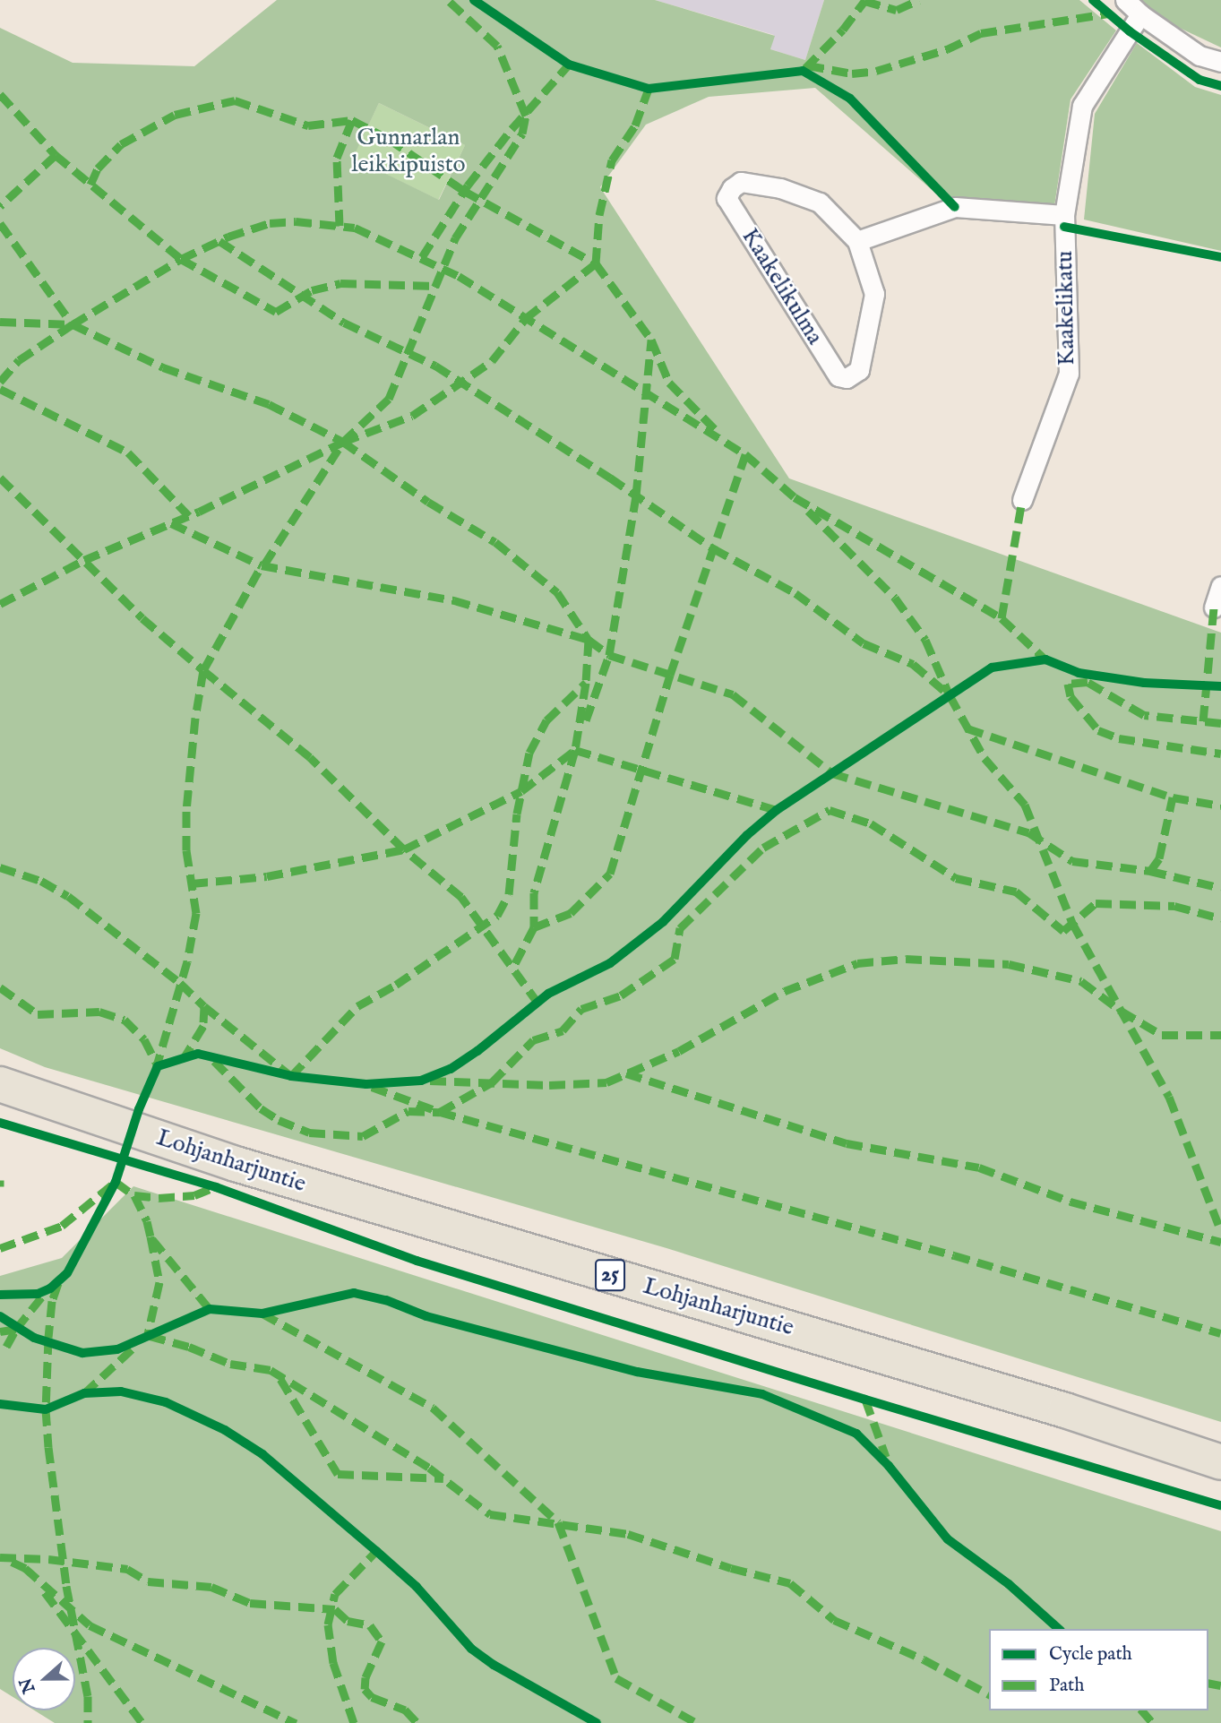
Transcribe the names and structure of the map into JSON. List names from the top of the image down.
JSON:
{
  "streets": {
    "highway": ["Lohjanharjuntie", "25"],
    "street": ["Kaakelikulma", "Kaakelikatu"]
  },
  "parks": ["Gunnarlan leikkipuisto"],
  "legend": ["Cycle path", "Path"],
  "north": "left"
}
